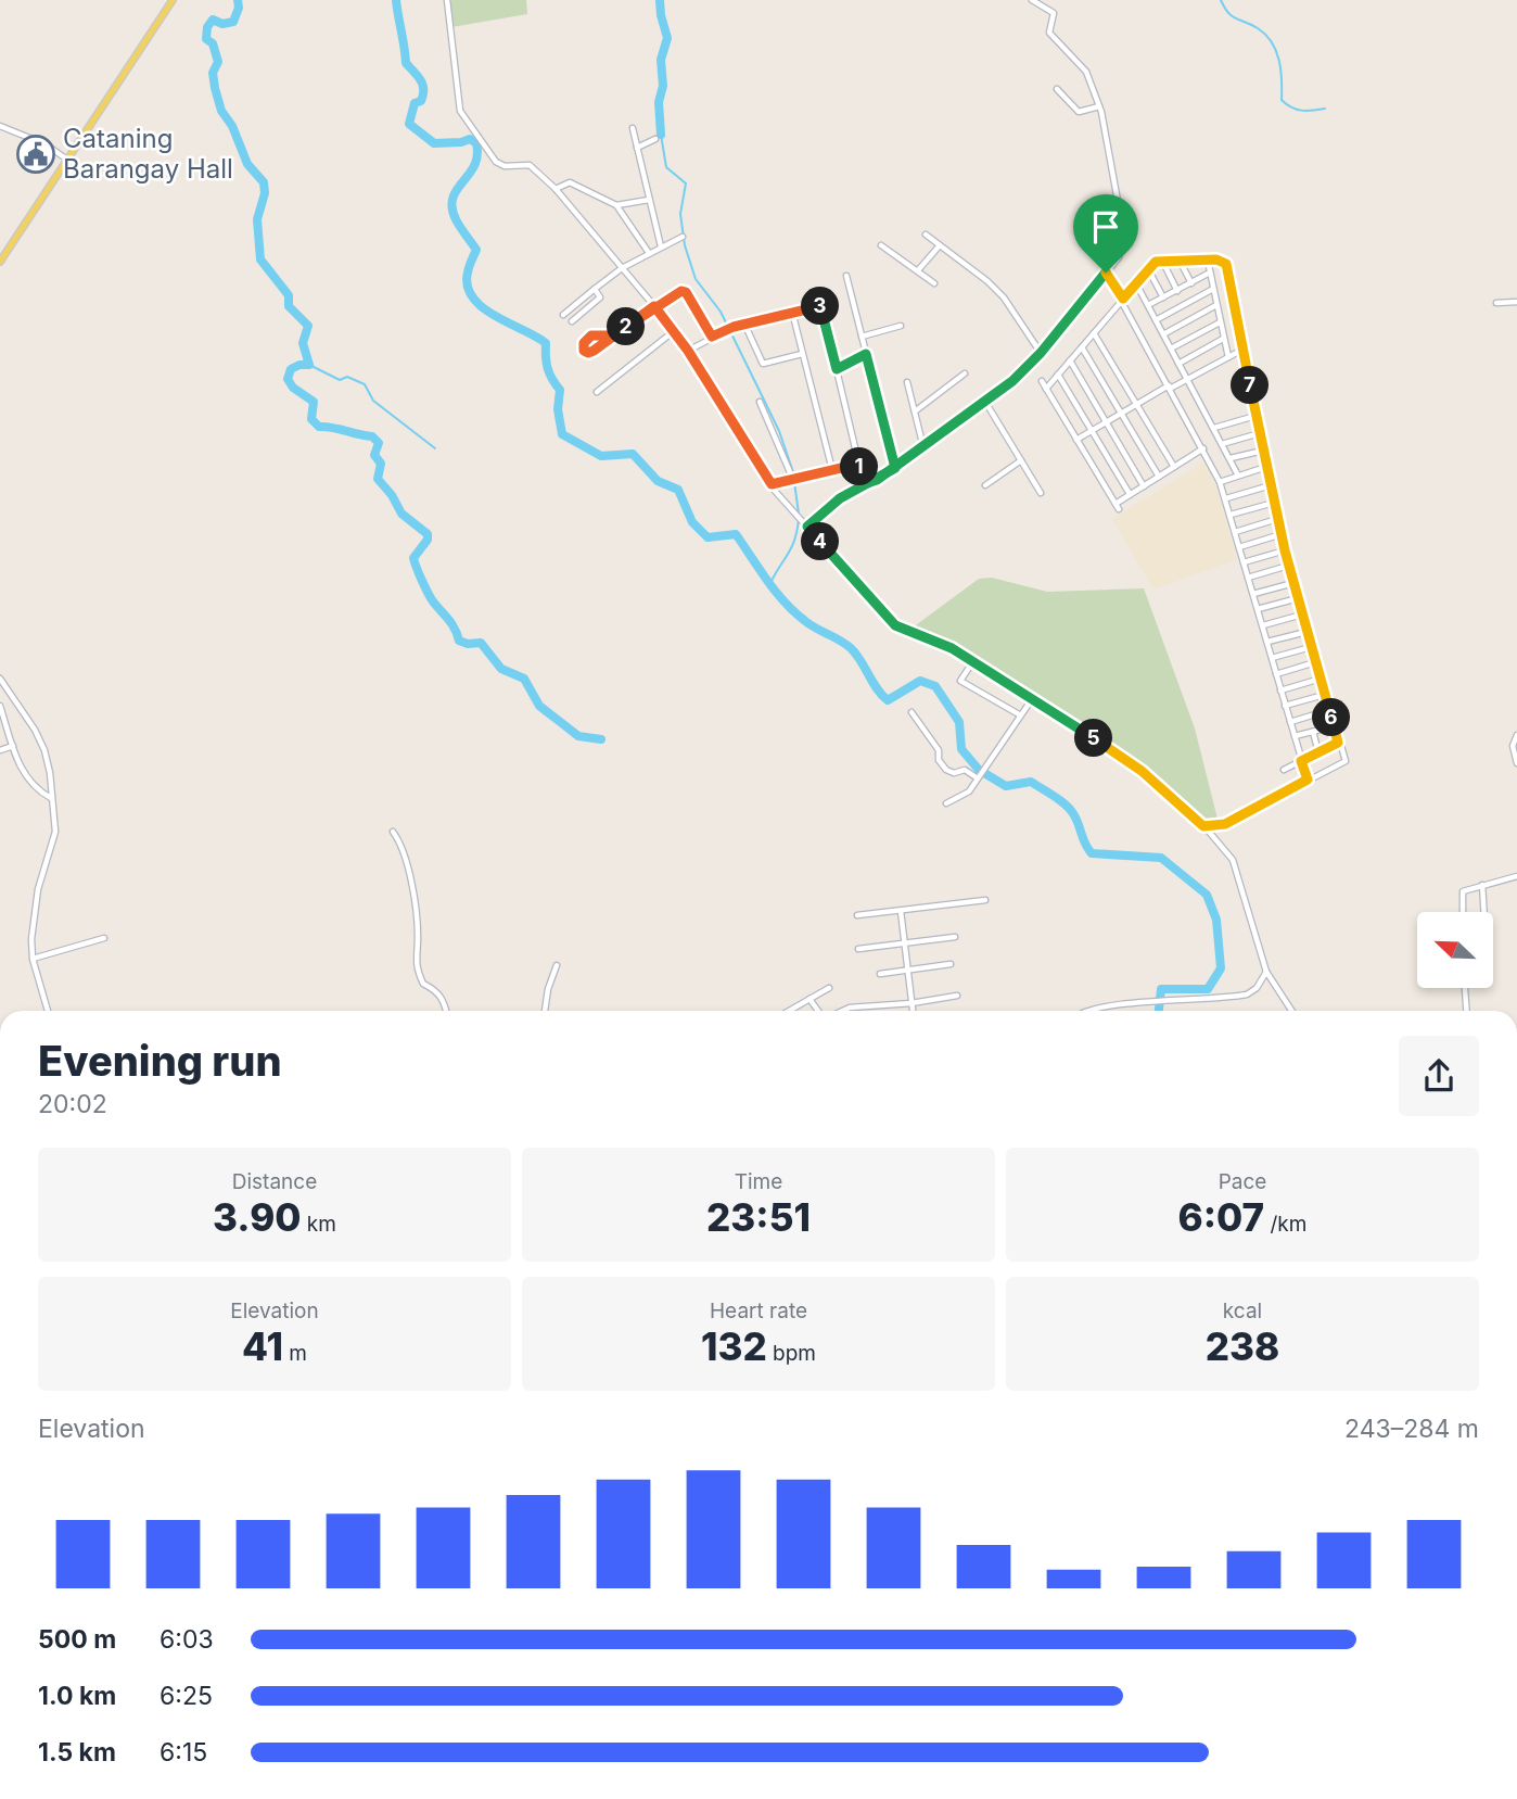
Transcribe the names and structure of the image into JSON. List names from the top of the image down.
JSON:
{
  "places": {
    "public building": ["Cataning Barangay Hall"]
  },
  "north": "top left",
  "page": {
    "pins": [
      "3",
      "2",
      "7",
      "1",
      "4",
      "6",
      "5"
    ],
    "heading": ["Evening run", "20:02"],
    "stats": [
      ["Distance", "3.90 km"],
      ["Time", "23:51"],
      ["Pace", "6:07 /km"],
      ["Elevation", "41 m"],
      ["Heart rate", "132 bpm"],
      ["kcal", "238"]
    ],
    "chart": ["Elevation", "243–284 m"],
    "list": [
      {
        "name": "500 m",
        "note": "6:03"
      },
      {
        "name": "1.0 km",
        "note": "6:25"
      },
      {
        "name": "1.5 km",
        "note": "6:15"
      }
    ]
  }
}
